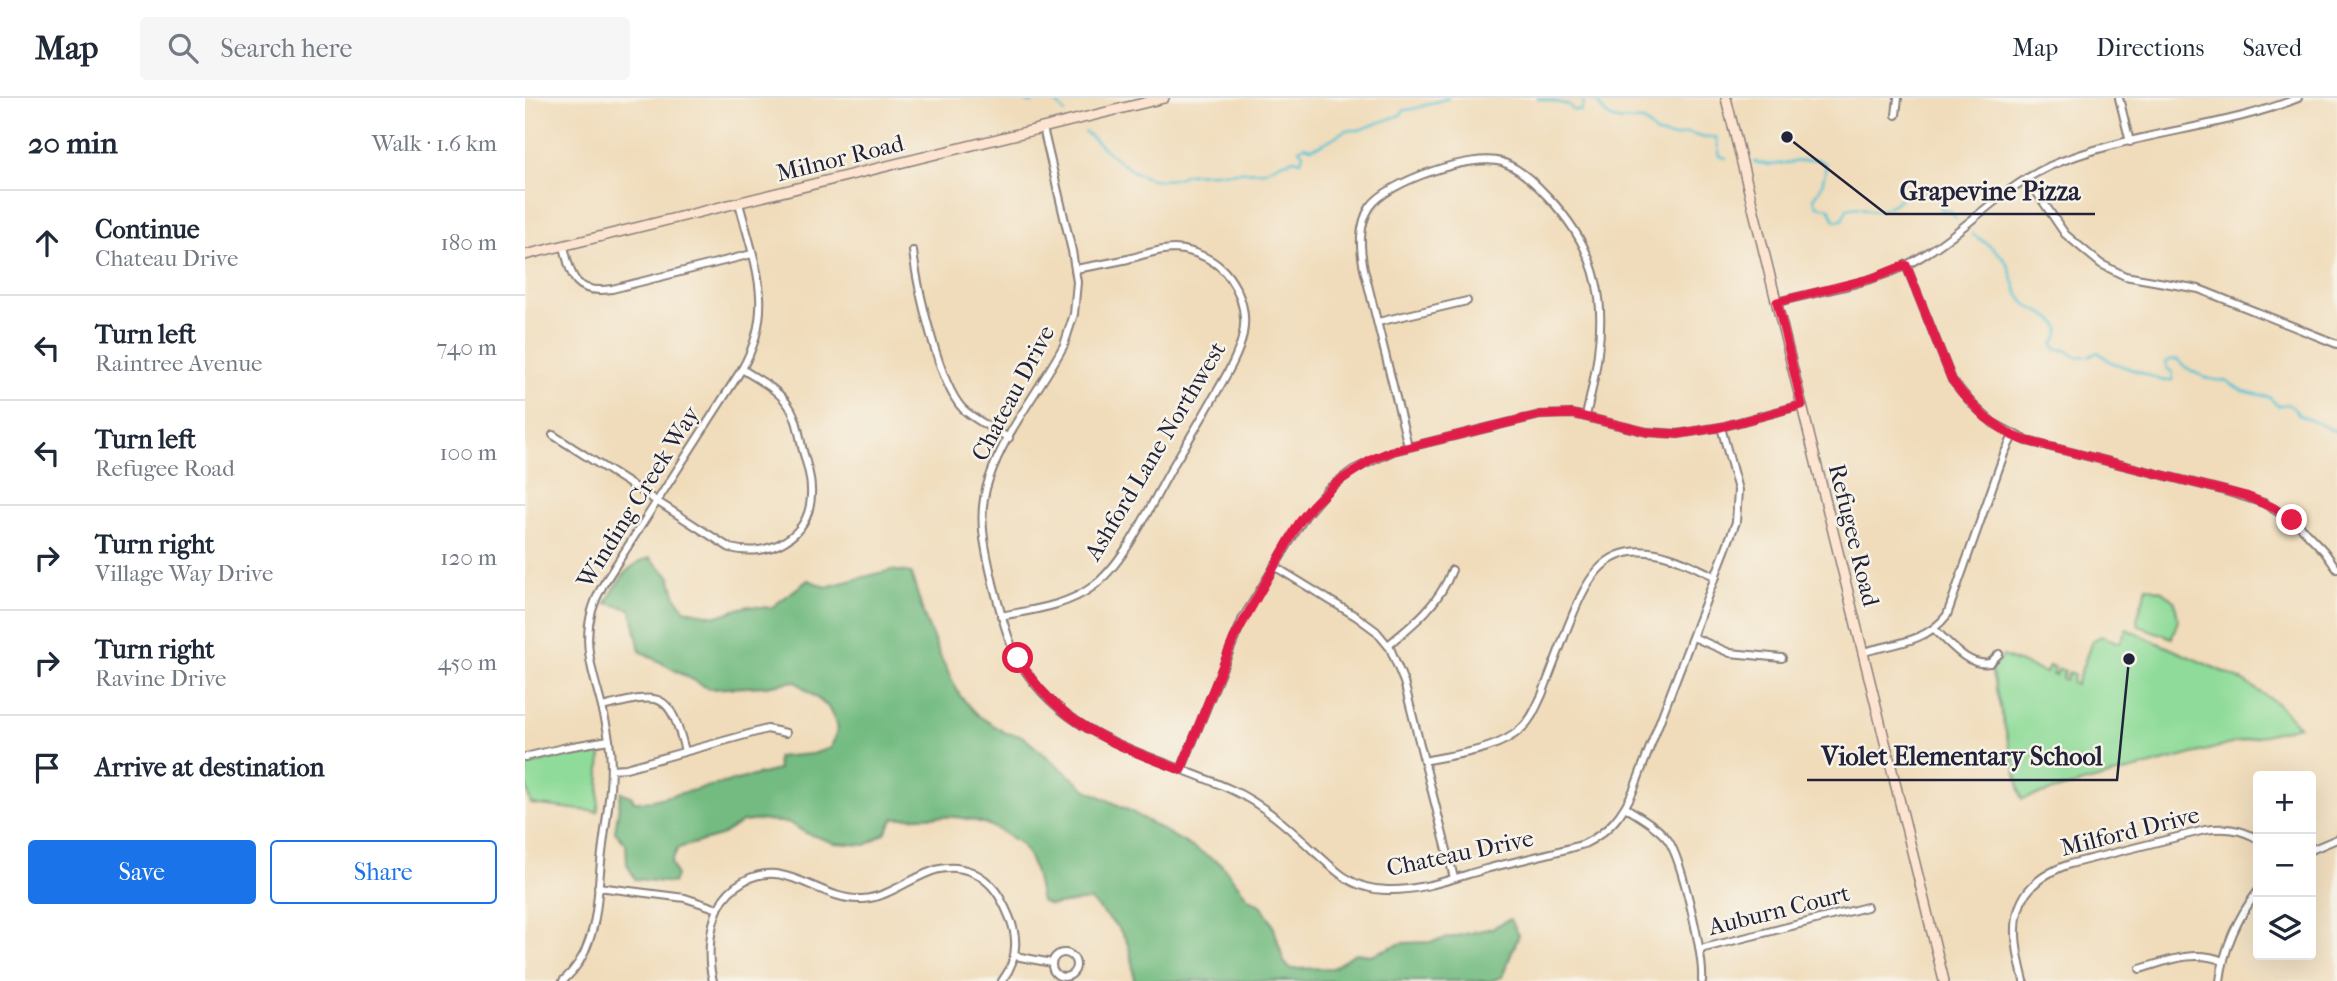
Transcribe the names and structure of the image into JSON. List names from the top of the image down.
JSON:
{
  "streets": {
    "main road": ["Milnor Road", "Refugee Road"],
    "street": [
      "Chateau Drive",
      "Ashford Lane Northwest",
      "Winding Creek Way",
      "Milford Drive",
      "Auburn Court"
    ]
  },
  "crossings": [
    ["Milnor Road", "Chateau Drive"],
    ["Milnor Road", "Winding Creek Way"],
    ["Chateau Drive", "Ashford Lane Northwest"]
  ],
  "places": ["Grapevine Pizza", "Violet Elementary School"],
  "page": {
    "header": "Map",
    "search": "Search here",
    "nav": ["Map", "Directions", "Saved"],
    "heading": ["20 min", "Walk · 1.6 km"],
    "list": [
      ["Continue", "Chateau Drive", "180 m"],
      ["Turn left", "Raintree Avenue", "740 m"],
      ["Turn left", "Refugee Road", "100 m"],
      ["Turn right", "Village Way Drive", "120 m"],
      ["Turn right", "Ravine Drive", "450 m"],
      "Arrive at destination"
    ],
    "map_buttons": ["+", "−"],
    "buttons": ["Save", "Share"]
  }
}
